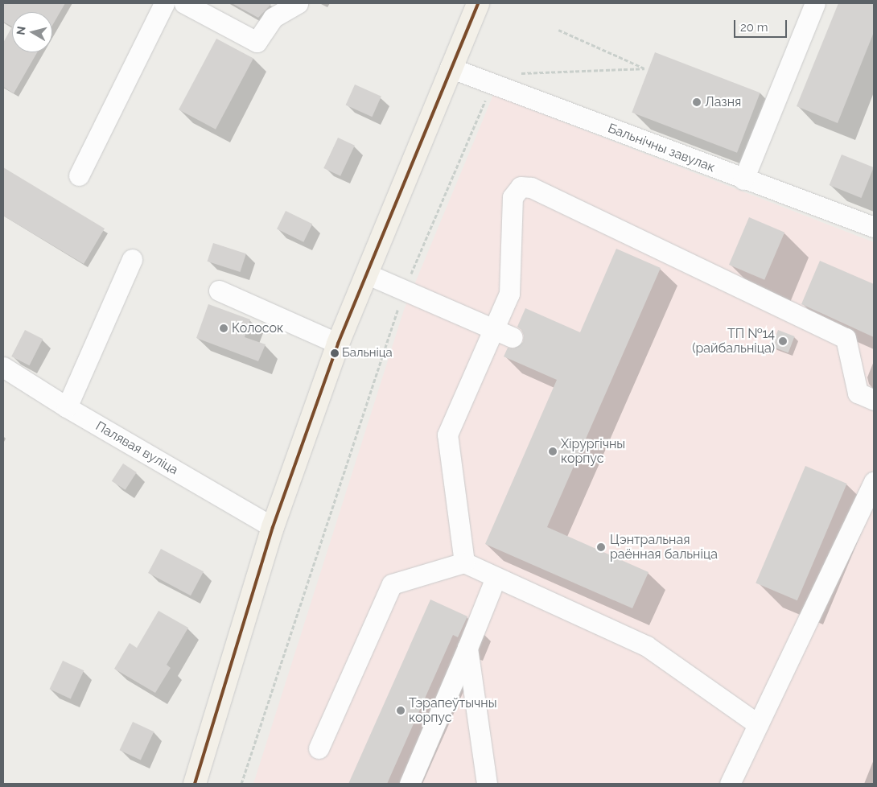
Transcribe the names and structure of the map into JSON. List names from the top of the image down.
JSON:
{
  "streets": {
    "street": ["Бальнічны завулак", "Палявая вуліца"]
  },
  "places": [
    "Лазня",
    "Колосок",
    "ТП №14 (райбальніца)",
    "Бальніца",
    "Хірургічны корпус",
    "Цэнтральная раённая бальніца",
    "Тэрапеўтычны корпус"
  ],
  "scale_bar": "20 m",
  "north": "left"
}
